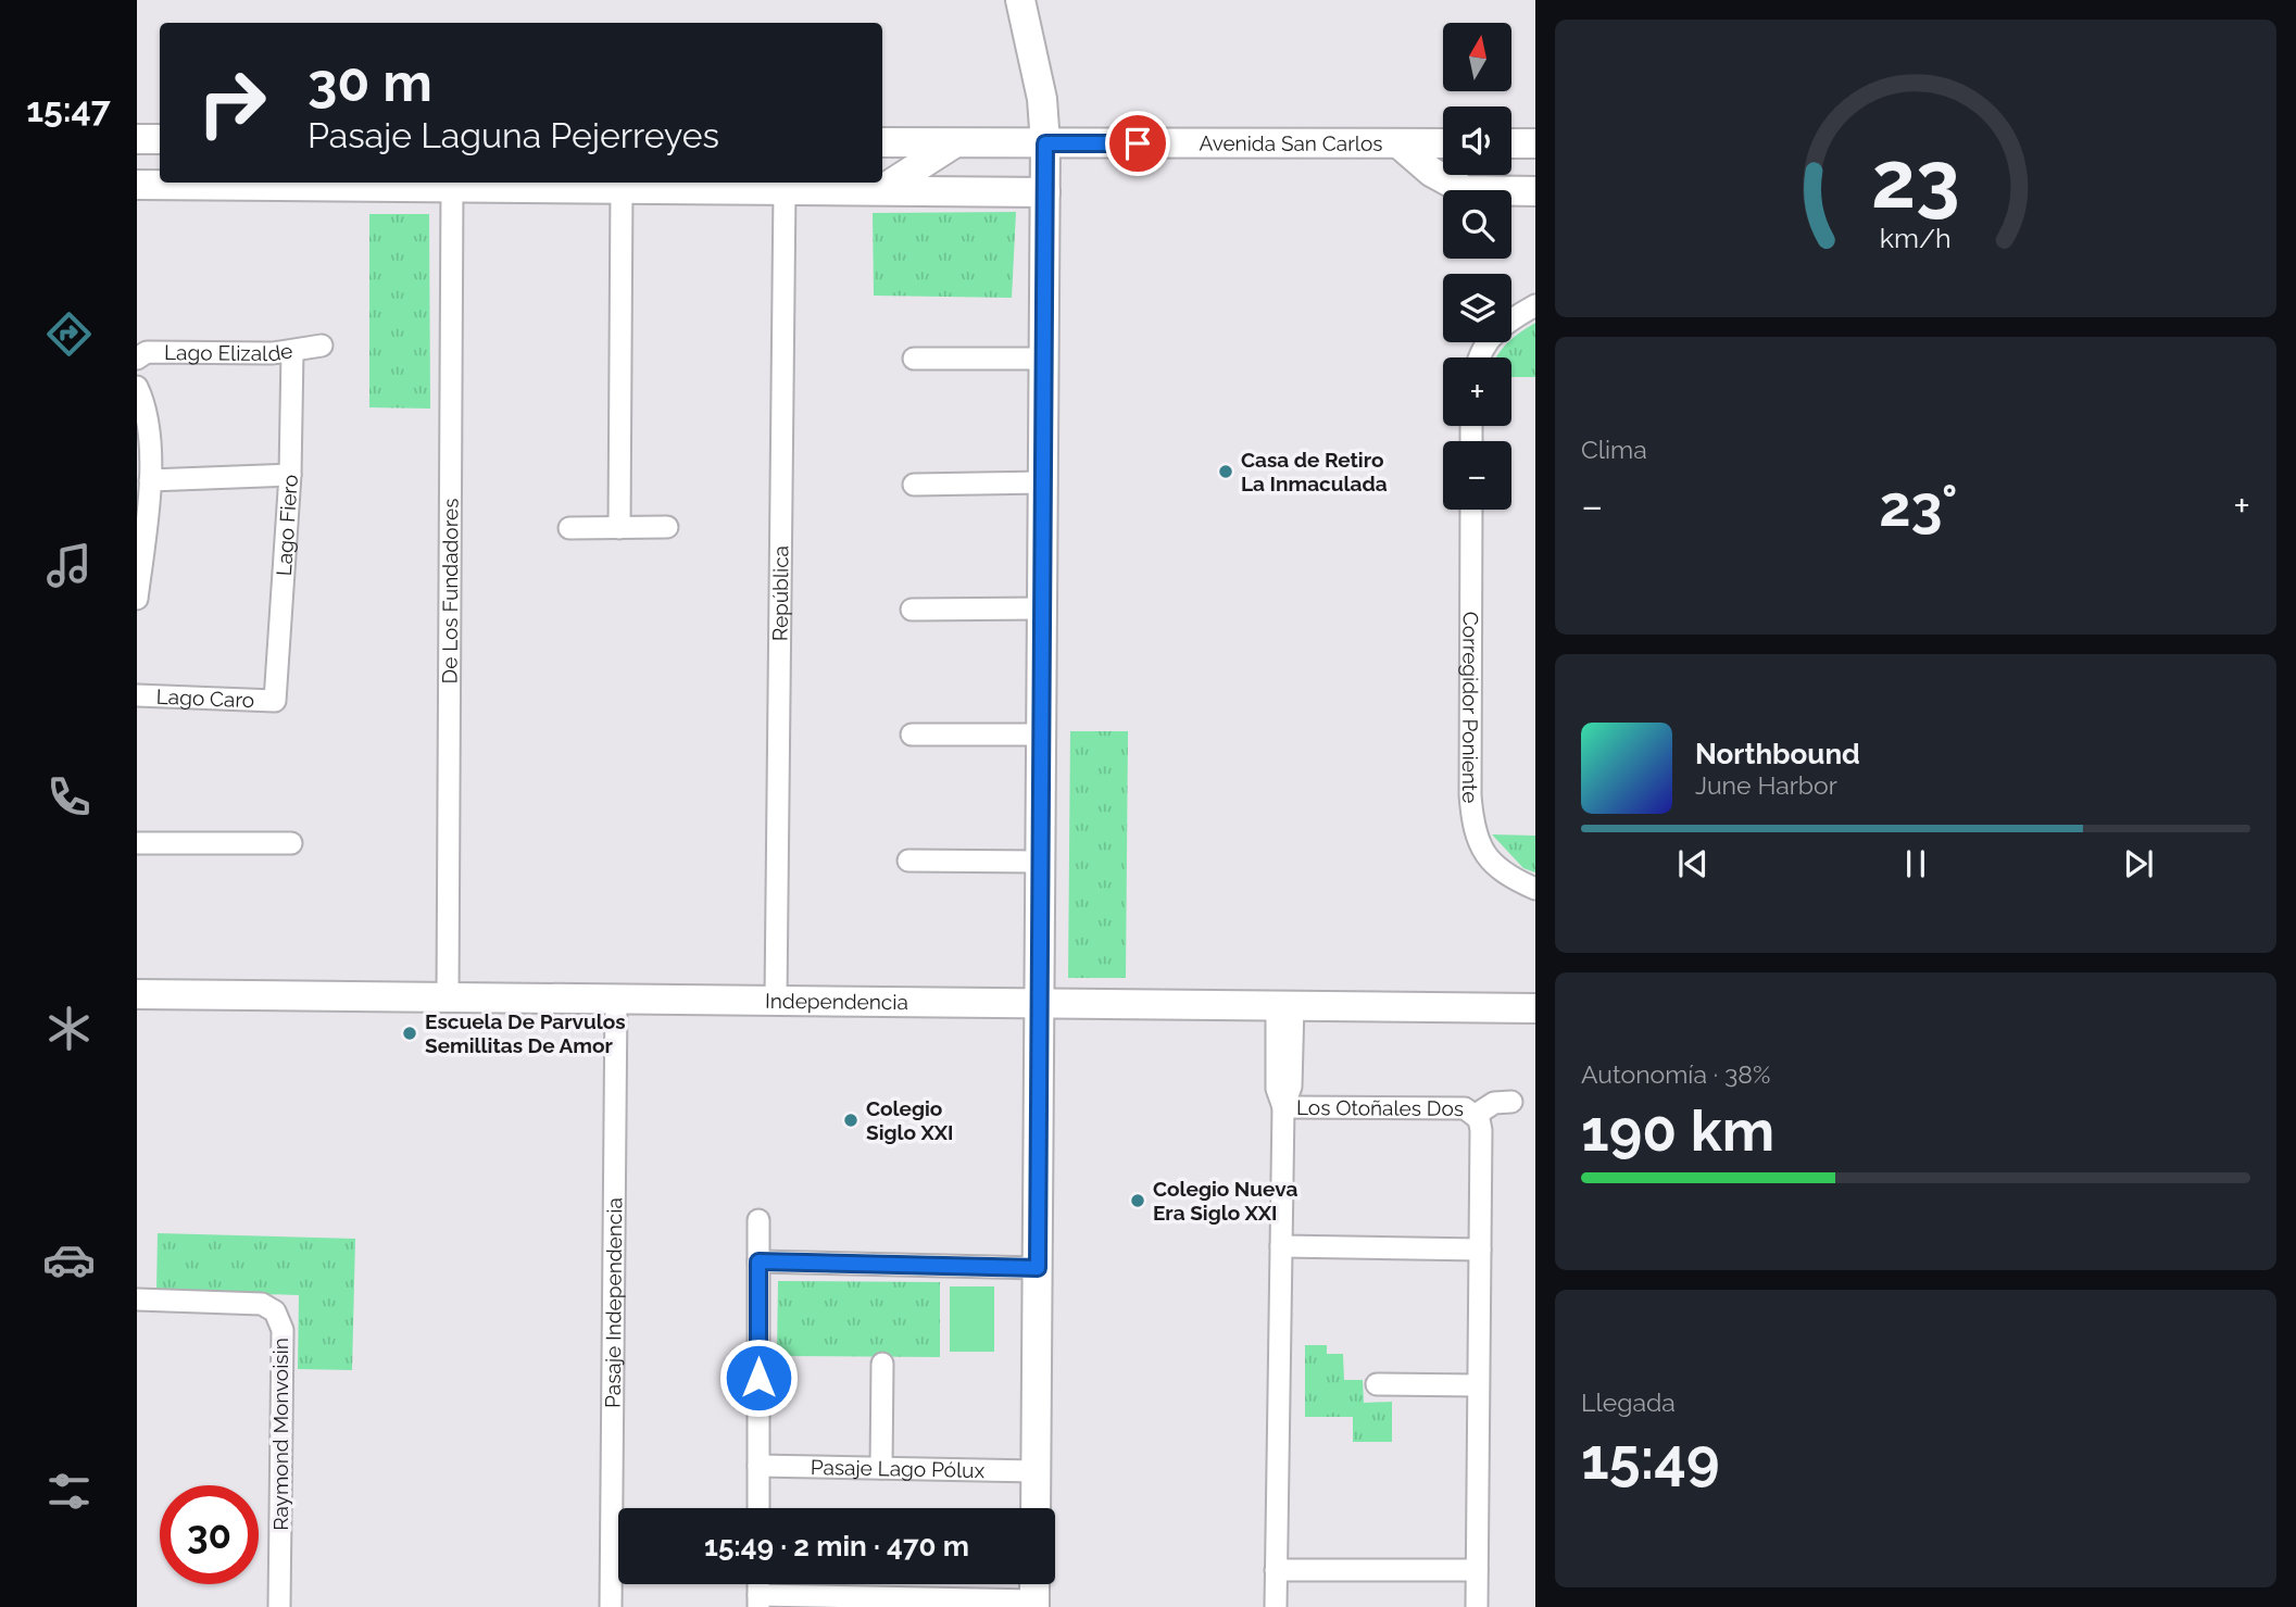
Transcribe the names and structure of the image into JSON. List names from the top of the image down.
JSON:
{
  "streets": {
    "street": [
      "Avenida San Carlos",
      "Lago Elizalde",
      "Lago Fiero",
      "De Los Fundadores",
      "República",
      "Lago Caro",
      "Corregidor Poniente",
      "Independencia",
      "Los Otoñales Dos",
      "Pasaje Independencia",
      "Raymond Monvoisin",
      "Pasaje Lago Pólux"
    ]
  },
  "crossings": [
    ["Lago Elizalde", "Lago Fiero"],
    ["Lago Fiero", "Lago Caro"],
    ["De Los Fundadores", "Independencia"],
    ["República", "Independencia"],
    ["Independencia", "Los Otoñales Dos"],
    ["Independencia", "Pasaje Independencia"]
  ],
  "places": [
    "Casa de Retiro La Inmaculada",
    "Escuela De Parvulos Semillitas De Amor",
    "Colegio Siglo XXI",
    "Colegio Nueva Era Siglo XXI"
  ],
  "north": "top",
  "page": {
    "tabs": "15:47",
    "map_buttons": ["+", "−"],
    "turn": ["30 m", "Pasaje Laguna Pejerreyes"],
    "tile": [
      "Clima",
      ["Autonomía · 38%", "190 km"],
      ["Llegada", "15:49"]
    ],
    "heat": ["−", "23°", "+"],
    "song": ["Northbound", "June Harbor"],
    "limit": "30",
    "trip": "15:49 · 2 min · 470 m",
    "gauge": ["23", "km/h"]
  }
}
